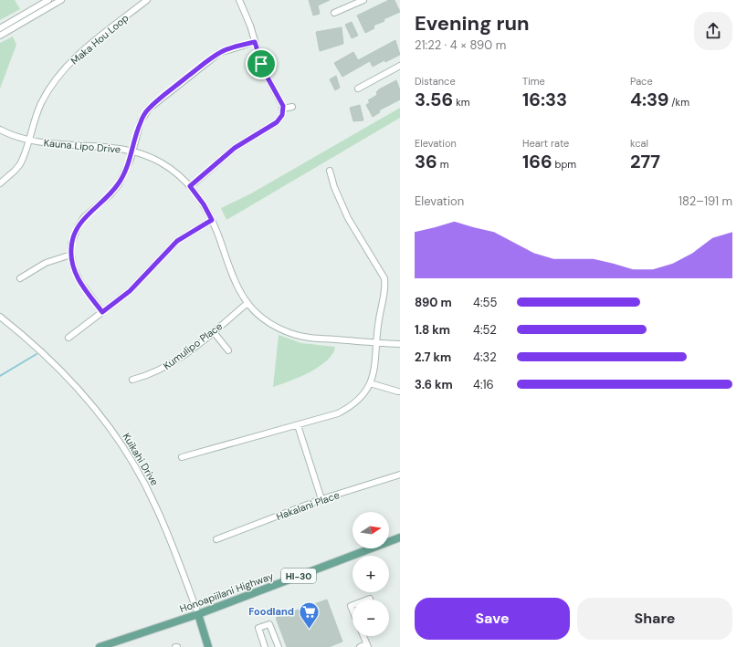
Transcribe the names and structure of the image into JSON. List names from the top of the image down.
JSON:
{
  "streets": {
    "main road": ["Kuikahi Drive", "HI-30", "Honoapiilani Highway"],
    "street": [
      "Maka Hou Loop",
      "Kauna Lipo Drive",
      "Kumulipo Place",
      "Hakalani Place"
    ]
  },
  "crossings": [
    ["Maka Hou Loop", "Kauna Lipo Drive"],
    ["Kauna Lipo Drive", "Kumulipo Place"],
    ["Kuikahi Drive", "Honoapiilani Highway"]
  ],
  "places": {
    "supermarket": ["Foodland"]
  },
  "north": "right",
  "page": {
    "heading": ["Evening run", "21:22 · 4 × 890 m"],
    "stats": [
      ["Distance", "3.56 km"],
      ["Time", "16:33"],
      ["Pace", "4:39 /km"],
      ["Elevation", "36 m"],
      ["Heart rate", "166 bpm"],
      ["kcal", "277"]
    ],
    "chart": ["Elevation", "182–191 m"],
    "list": [
      {
        "name": "890 m",
        "note": "4:55"
      },
      {
        "name": "1.8 km",
        "note": "4:52"
      },
      {
        "name": "2.7 km",
        "note": "4:32"
      },
      {
        "name": "3.6 km",
        "note": "4:16"
      }
    ],
    "map_buttons": ["+", "−"],
    "buttons": ["Save", "Share"]
  }
}
